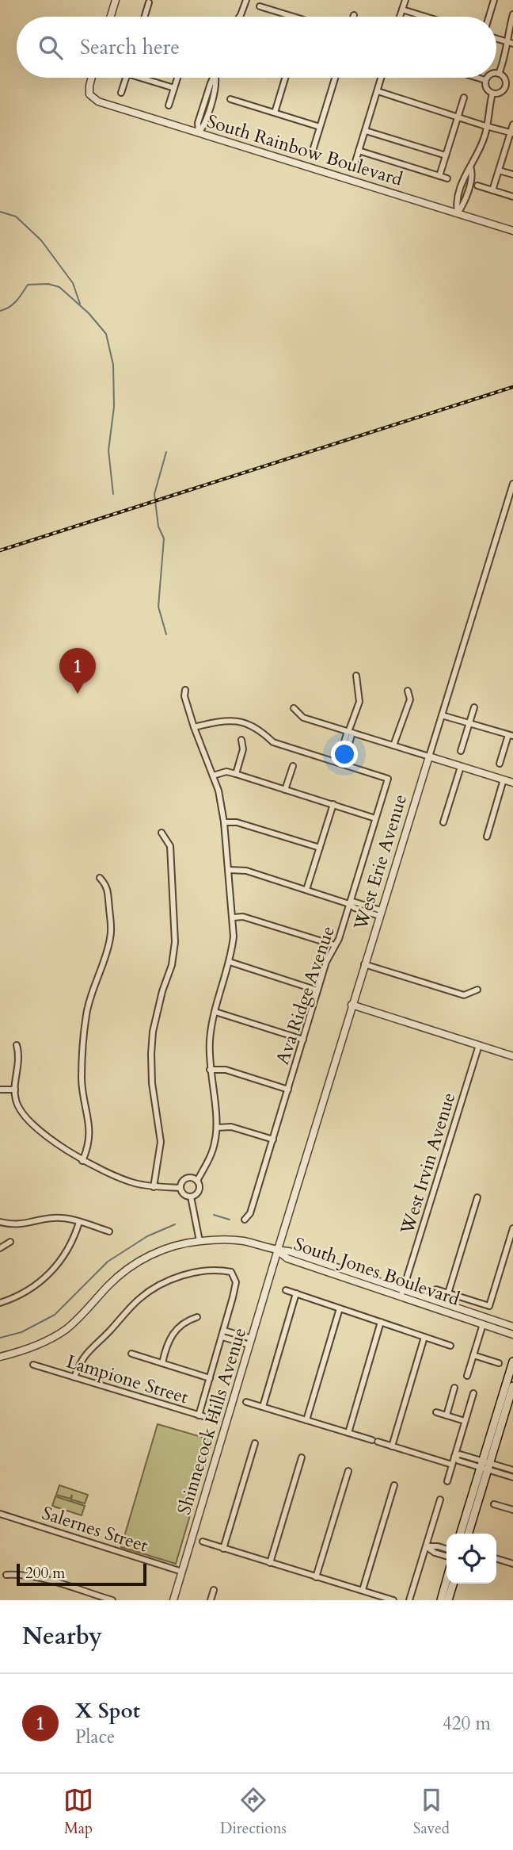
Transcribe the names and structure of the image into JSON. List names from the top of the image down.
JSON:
{
  "streets": {
    "street": [
      "South Rainbow Boulevard",
      "West Erie Avenue",
      "Ava Ridge Avenue",
      "West Irvin Avenue",
      "South Jones Boulevard",
      "Lampione Street",
      "Shinnecock Hills Avenue",
      "Salernes Street"
    ]
  },
  "crossings": [
    ["West Erie Avenue", "South Jones Boulevard"],
    ["West Erie Avenue", "Shinnecock Hills Avenue"],
    ["West Irvin Avenue", "South Jones Boulevard"],
    ["South Jones Boulevard", "Shinnecock Hills Avenue"],
    ["Shinnecock Hills Avenue", "Salernes Street"]
  ],
  "scale_bar": "200 m",
  "page": {
    "search": "Search here",
    "pins": "1",
    "scale": "200 m",
    "heading": "Nearby",
    "list": [
      {
        "mark": "1",
        "name": "X Spot",
        "note": "Place",
        "value": "420 m"
      }
    ],
    "nav": ["Map", "Directions", "Saved"]
  }
}
